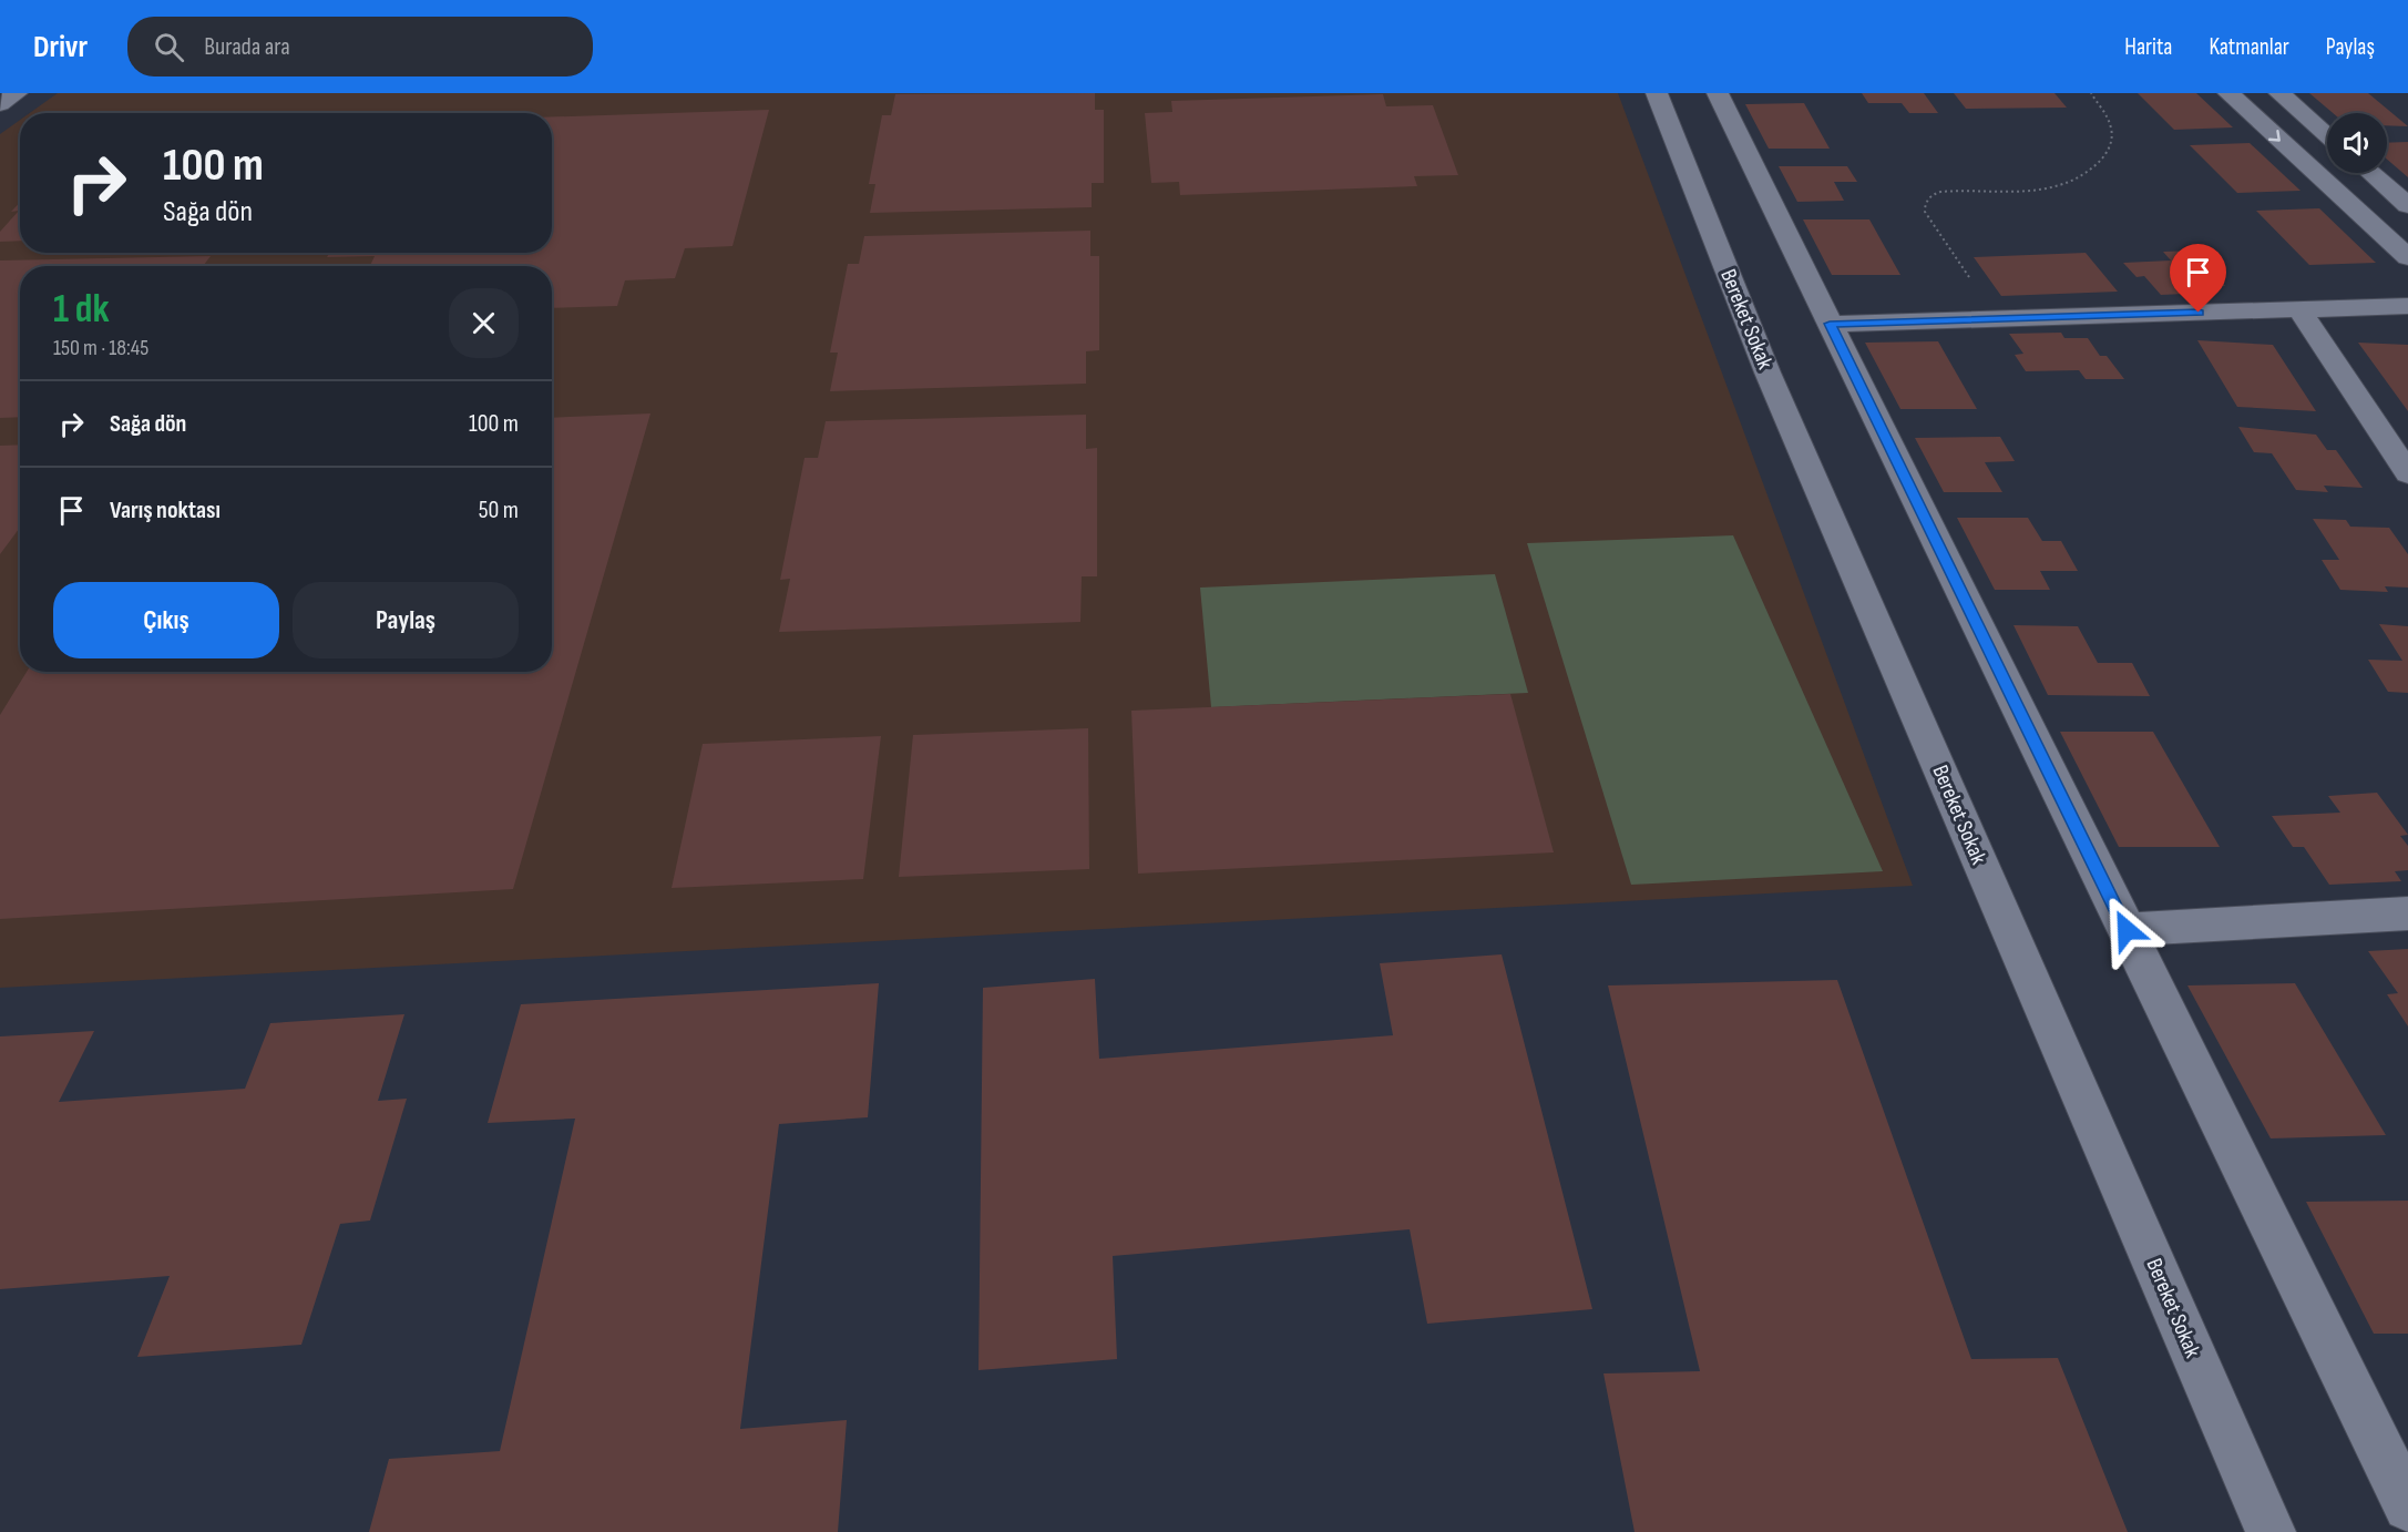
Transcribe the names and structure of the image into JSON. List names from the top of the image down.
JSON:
{
  "streets": {
    "street": ["Bereket Sokak"]
  },
  "page": {
    "header": "Drivr",
    "search": "Burada ara",
    "nav": ["Harita", "Katmanlar", "Paylaş"],
    "turn": ["100 m", "Sağa dön"],
    "heading": ["1 dk", "150 m · 18:45"],
    "list": [
      {
        "name": "Sağa dön",
        "value": "100 m"
      },
      {
        "name": "Varış noktası",
        "value": "50 m"
      }
    ],
    "buttons": ["Çıkış", "Paylaş"]
  }
}
